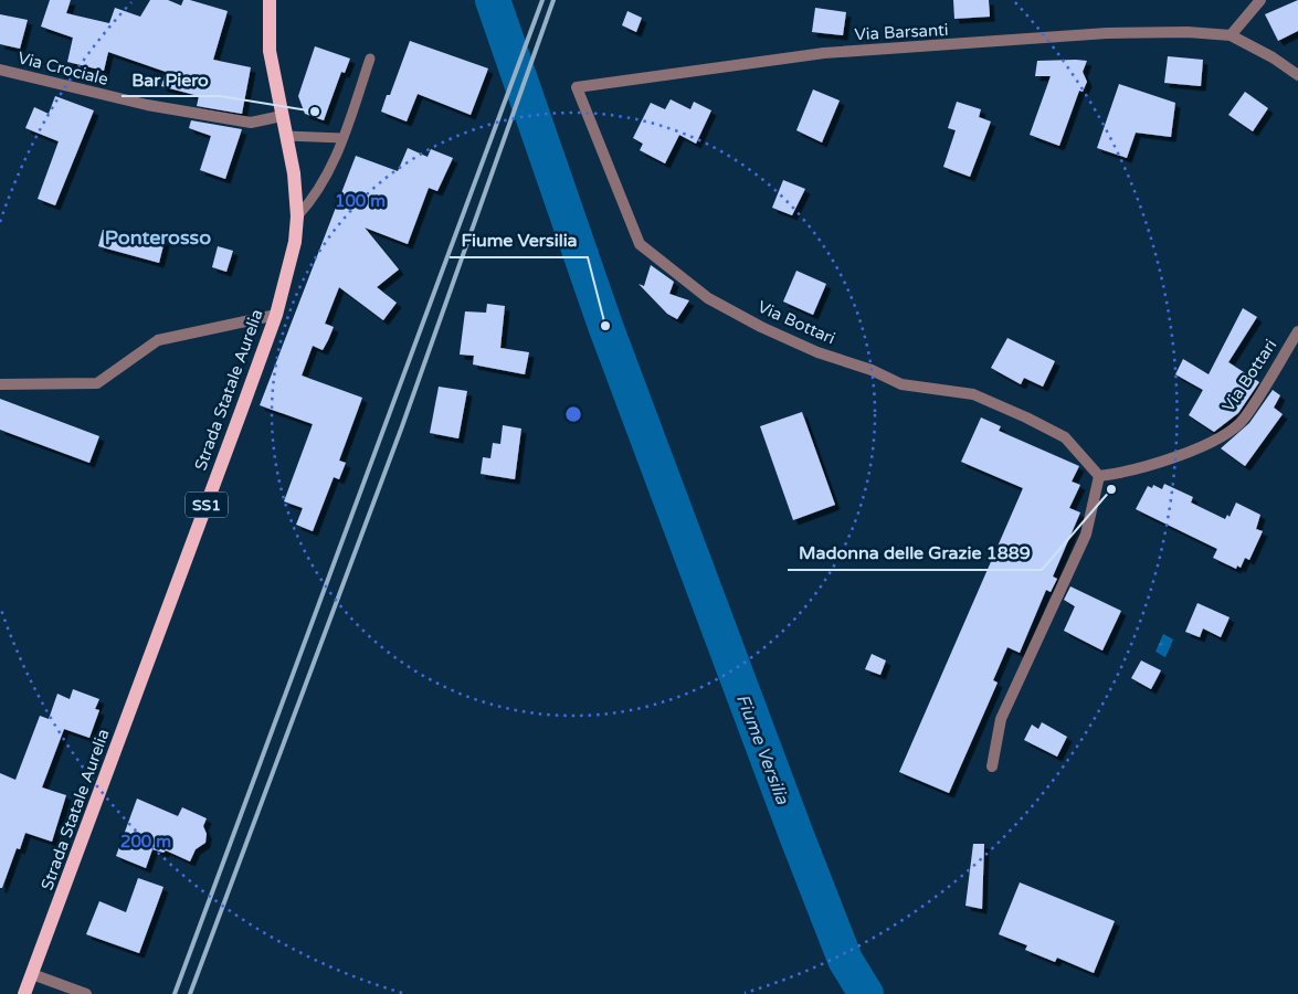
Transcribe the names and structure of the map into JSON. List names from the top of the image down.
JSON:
{
  "streets": {
    "main road": ["Strada Statale Aurelia", "SS1"],
    "street": ["Via Barsanti", "Via Crociale", "Via Bottari"]
  },
  "crossings": [
    ["Via Barsanti", "Via Bottari"],
    ["Via Crociale", "Strada Statale Aurelia"]
  ],
  "districts": ["Ponterosso"],
  "water": ["Fiume Versilia"],
  "places": ["Bar Piero", "Fiume Versilia", "Madonna delle Grazie 1889"],
  "rings": ["100 m", "200 m"]
}
